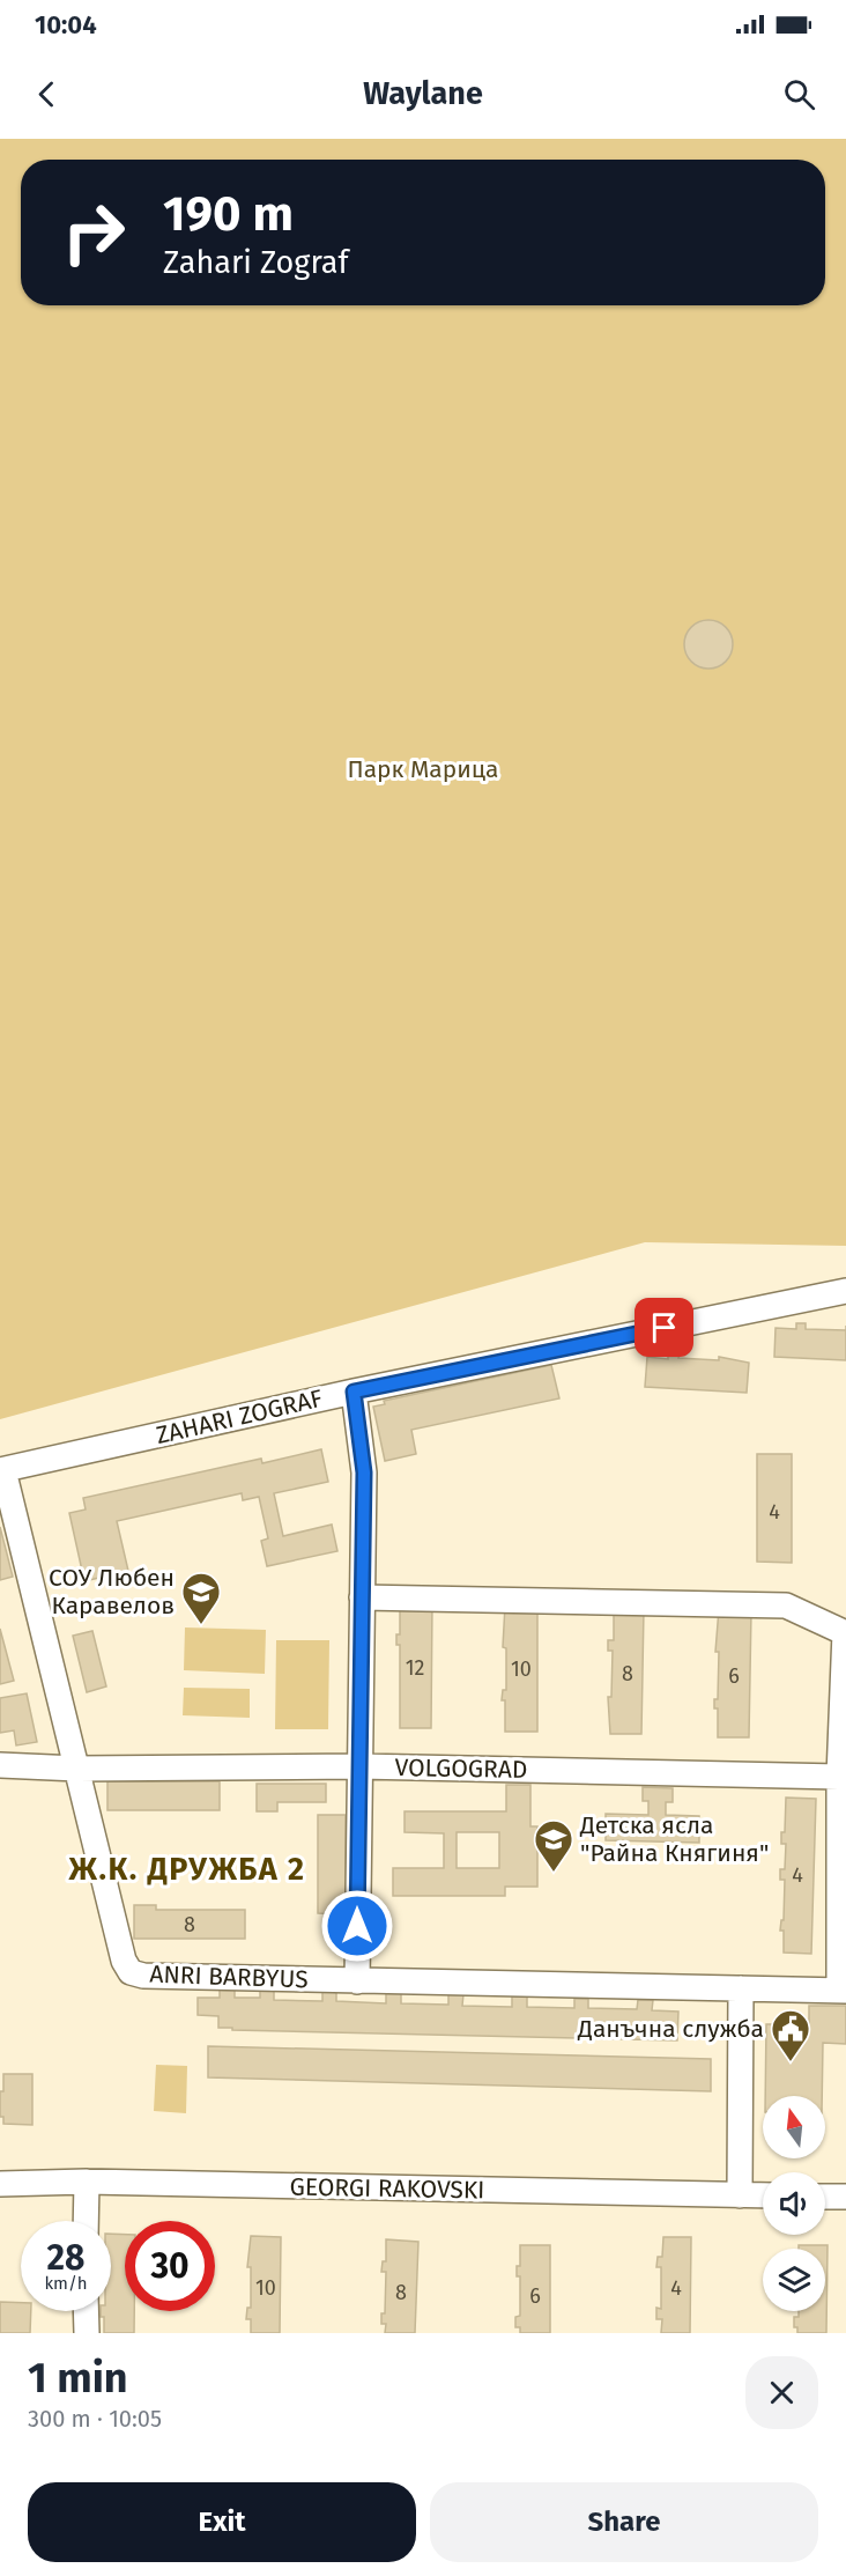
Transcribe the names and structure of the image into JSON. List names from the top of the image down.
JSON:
{
  "streets": {
    "street": [
      "ZAHARI ZOGRAF",
      "VOLGOGRAD",
      "ANRI BARBYUS",
      "GEORGI RAKOVSKI"
    ]
  },
  "crossings": [
    ["ZAHARI ZOGRAF", "ANRI BARBYUS"],
    ["VOLGOGRAD", "ANRI BARBYUS"]
  ],
  "districts": ["Ж.К. ДРУЖБА 2"],
  "parks": ["Парк Марица"],
  "places": {
    "school or university": ["СОУ Любен Каравелов", "Детска ясла \"Райна Княгиня\""],
    "public building": ["Данъчна служба"]
  },
  "house_numbers": [
    "4",
    "12",
    "10",
    "8",
    "6",
    "4",
    "8",
    "10",
    "4",
    "8",
    "6"
  ],
  "north": "top",
  "page": {
    "status": "10:04",
    "header": "Waylane",
    "turn": ["190 m", "Zahari Zograf"],
    "speed": "28 km/h",
    "limit": "30",
    "heading": ["1 min", "300 m · 10:05"],
    "buttons": ["Exit", "Share"]
  }
}
